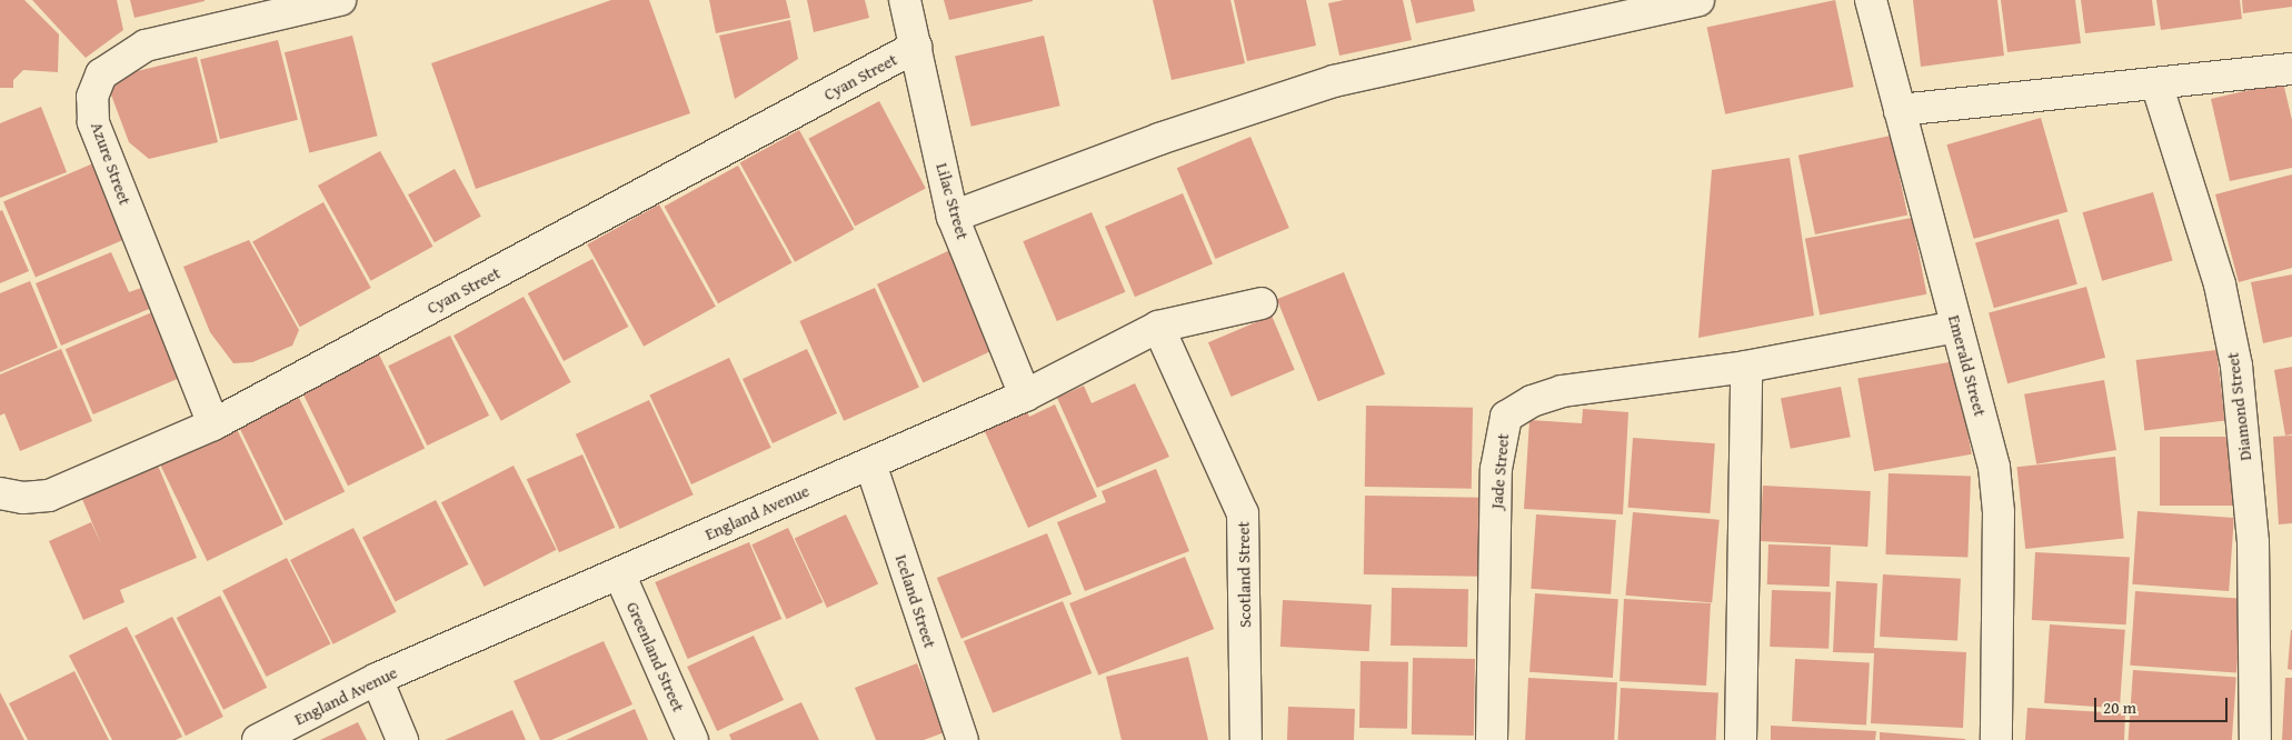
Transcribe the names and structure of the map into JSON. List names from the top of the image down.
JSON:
{
  "streets": {
    "street": [
      "Cyan Street",
      "Azure Street",
      "Lilac Street",
      "Emerald Street",
      "Diamond Street",
      "Jade Street",
      "England Avenue",
      "Scotland Street",
      "Iceland Street",
      "Greenland Street"
    ]
  },
  "crossings": [
    ["Cyan Street", "Azure Street"],
    ["Cyan Street", "Lilac Street"],
    ["Lilac Street", "England Avenue"],
    ["Emerald Street", "Jade Street"],
    ["England Avenue", "Scotland Street"],
    ["England Avenue", "Iceland Street"],
    ["England Avenue", "Greenland Street"]
  ],
  "scale_bar": "20 m"
}
